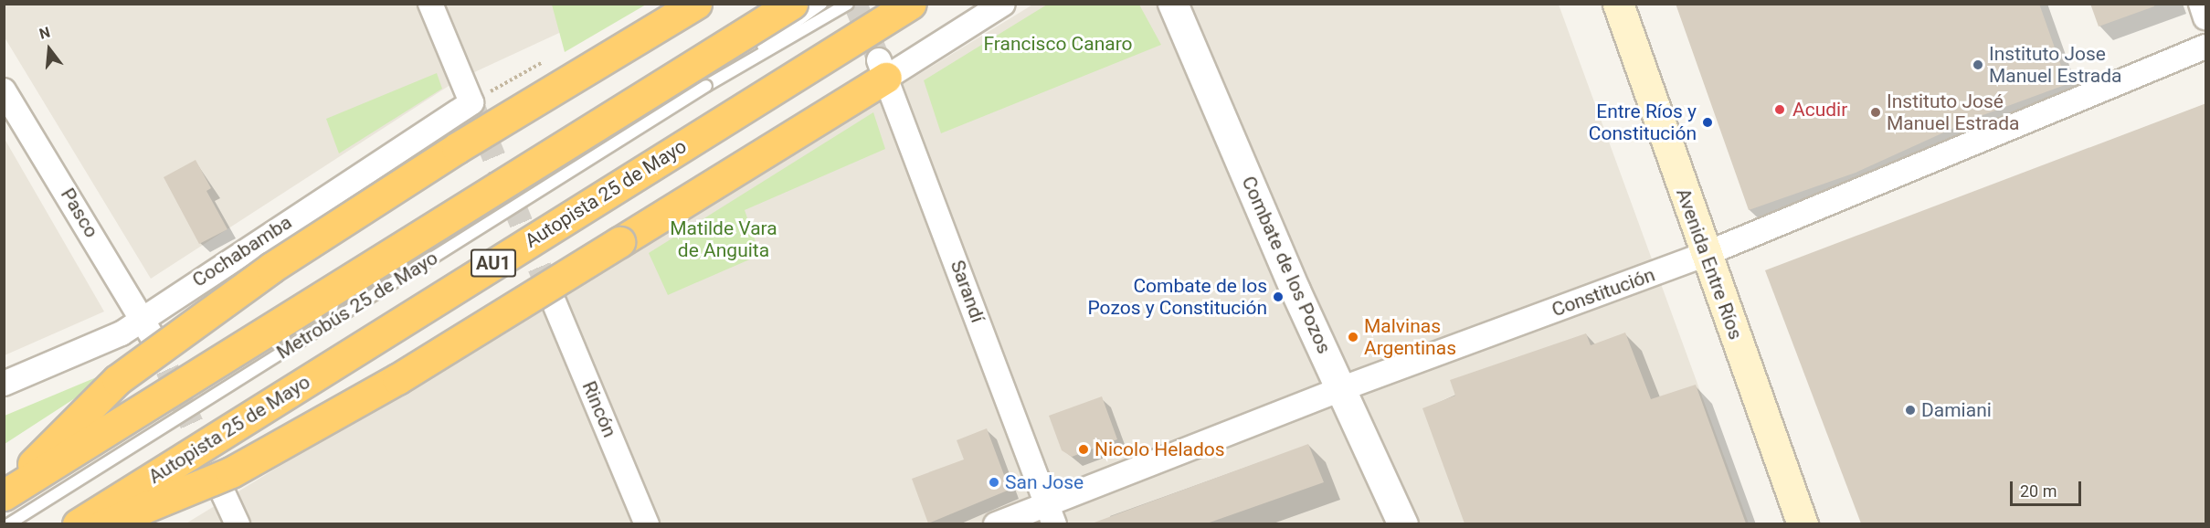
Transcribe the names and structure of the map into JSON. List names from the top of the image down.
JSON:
{
  "streets": {
    "highway": ["Autopista 25 de Mayo", "AU1"],
    "main road": ["Avenida Entre Ríos"],
    "street": [
      "Pasco",
      "Cochabamba",
      "Combate de los Pozos",
      "Sarandí",
      "Constitución",
      "Rincón"
    ],
    "lane": ["Metrobús 25 de Mayo"]
  },
  "crossings": [
    ["Pasco", "Cochabamba"],
    ["Avenida Entre Ríos", "Constitución"],
    ["Combate de los Pozos", "Constitución"],
    ["Sarandí", "Constitución"]
  ],
  "parks": ["Francisco Canaro", "Matilde Vara de Anguita"],
  "places": [
    "Instituto Jose Manuel Estrada",
    "Acudir",
    "Instituto José Manuel Estrada",
    "Entre Ríos y Constitución",
    "Combate de los Pozos y Constitución",
    "Malvinas Argentinas",
    "Damiani",
    "Nicolo Helados",
    "San Jose"
  ],
  "scale_bar": "20 m",
  "north": "top"
}
